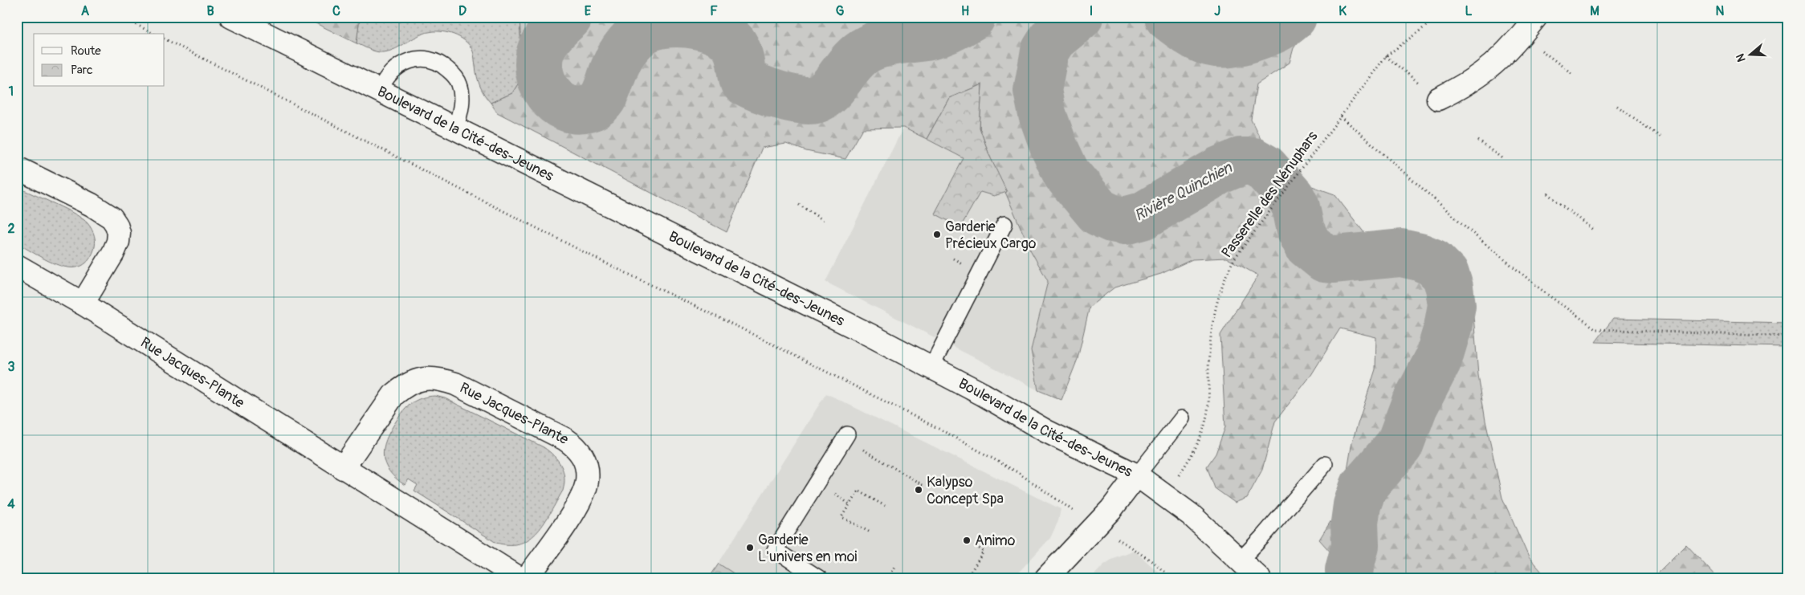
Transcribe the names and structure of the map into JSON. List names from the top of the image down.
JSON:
{
  "streets": {
    "street": ["Boulevard de la Cité-des-Jeunes", "Rue Jacques-Plante"],
    "path": ["Passerelle des Nénuphars"]
  },
  "crossings": [
    ["Boulevard de la Cité-des-Jeunes", "Passerelle des Nénuphars"]
  ],
  "water": ["Rivière Quinchien"],
  "places": [
    "Garderie Précieux Cargo",
    "Kalypso Concept Spa",
    "Animo",
    "Garderie L'univers en moi"
  ],
  "legend": ["Route", "Parc"],
  "north": "left",
  "grid": {
    "columns": [
      "A",
      "B",
      "C",
      "D",
      "E",
      "F",
      "G",
      "H",
      "I",
      "J",
      "K",
      "L",
      "M",
      "N"
    ],
    "rows": [
      "1",
      "2",
      "3",
      "4"
    ]
  }
}
